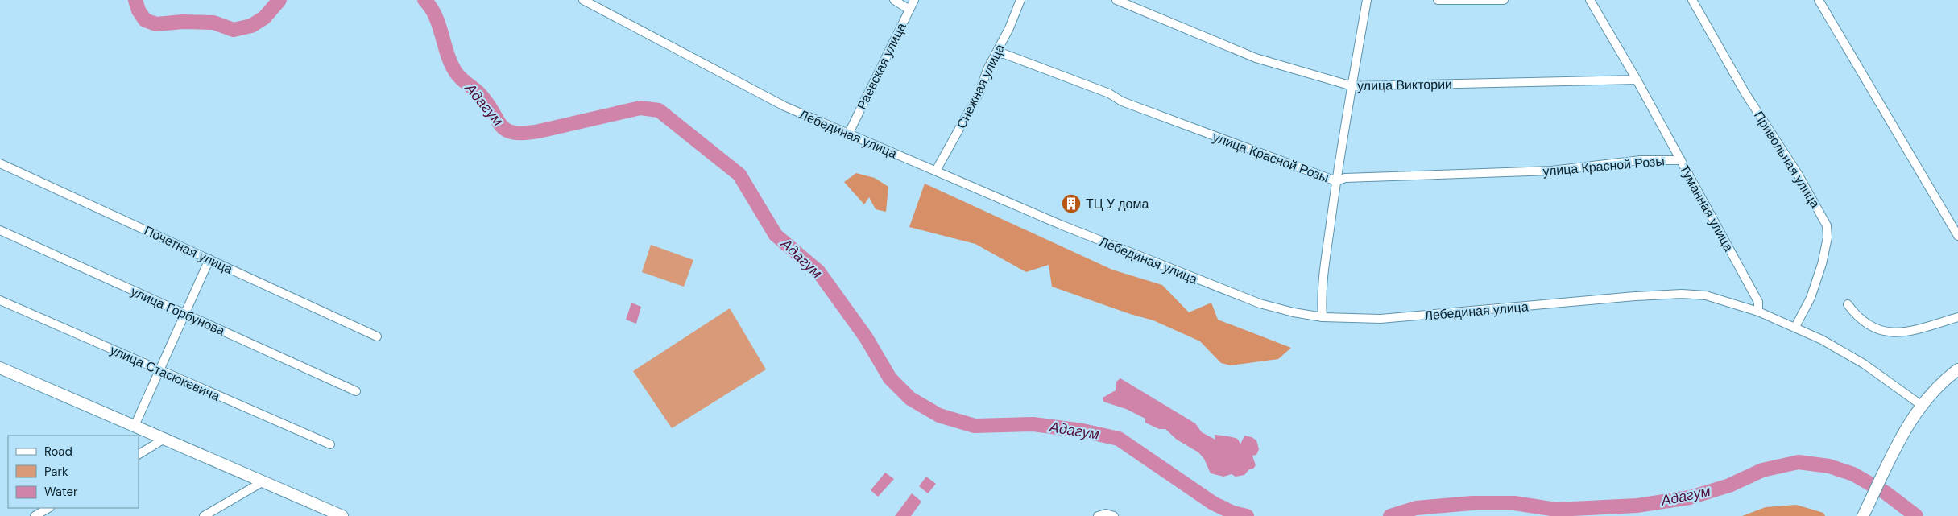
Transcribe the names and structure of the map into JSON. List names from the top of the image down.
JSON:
{
  "streets": {
    "street": [
      "Раевская улица",
      "улица Виктории",
      "Снежная улица",
      "Лебединая улица",
      "улица Красной Розы",
      "Привольная улица",
      "Туманная улица",
      "Почетная улица",
      "улица Горбунова",
      "улица Стасюкевича"
    ]
  },
  "crossings": [
    ["Раевская улица", "Лебединая улица"],
    ["улица Виктории", "Туманная улица"],
    ["Снежная улица", "Лебединая улица"],
    ["Снежная улица", "улица Красной Розы"],
    ["Лебединая улица", "Привольная улица"],
    ["Лебединая улица", "Туманная улица"],
    ["улица Красной Розы", "Туманная улица"]
  ],
  "water": ["Адагум"],
  "places": {
    "building": ["ТЦ У дома"]
  },
  "legend": ["Road", "Park", "Water"]
}
